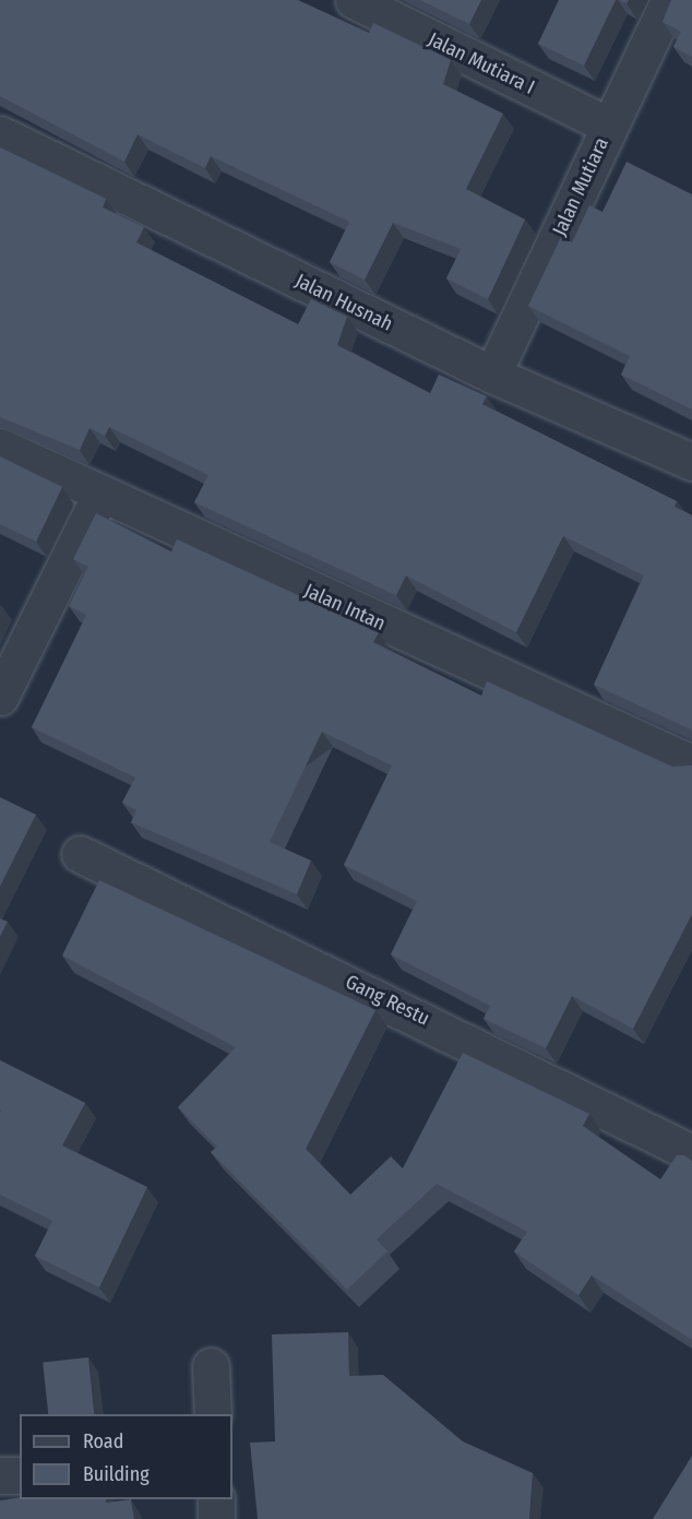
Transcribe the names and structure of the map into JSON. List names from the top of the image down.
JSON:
{
  "streets": {
    "street": [
      "Jalan Mutiara I",
      "Jalan Mutiara",
      "Jalan Husnah",
      "Jalan Intan",
      "Gang Restu"
    ]
  },
  "crossings": [
    ["Jalan Mutiara I", "Jalan Mutiara"],
    ["Jalan Mutiara", "Jalan Husnah"]
  ],
  "legend": ["Road", "Building"]
}
